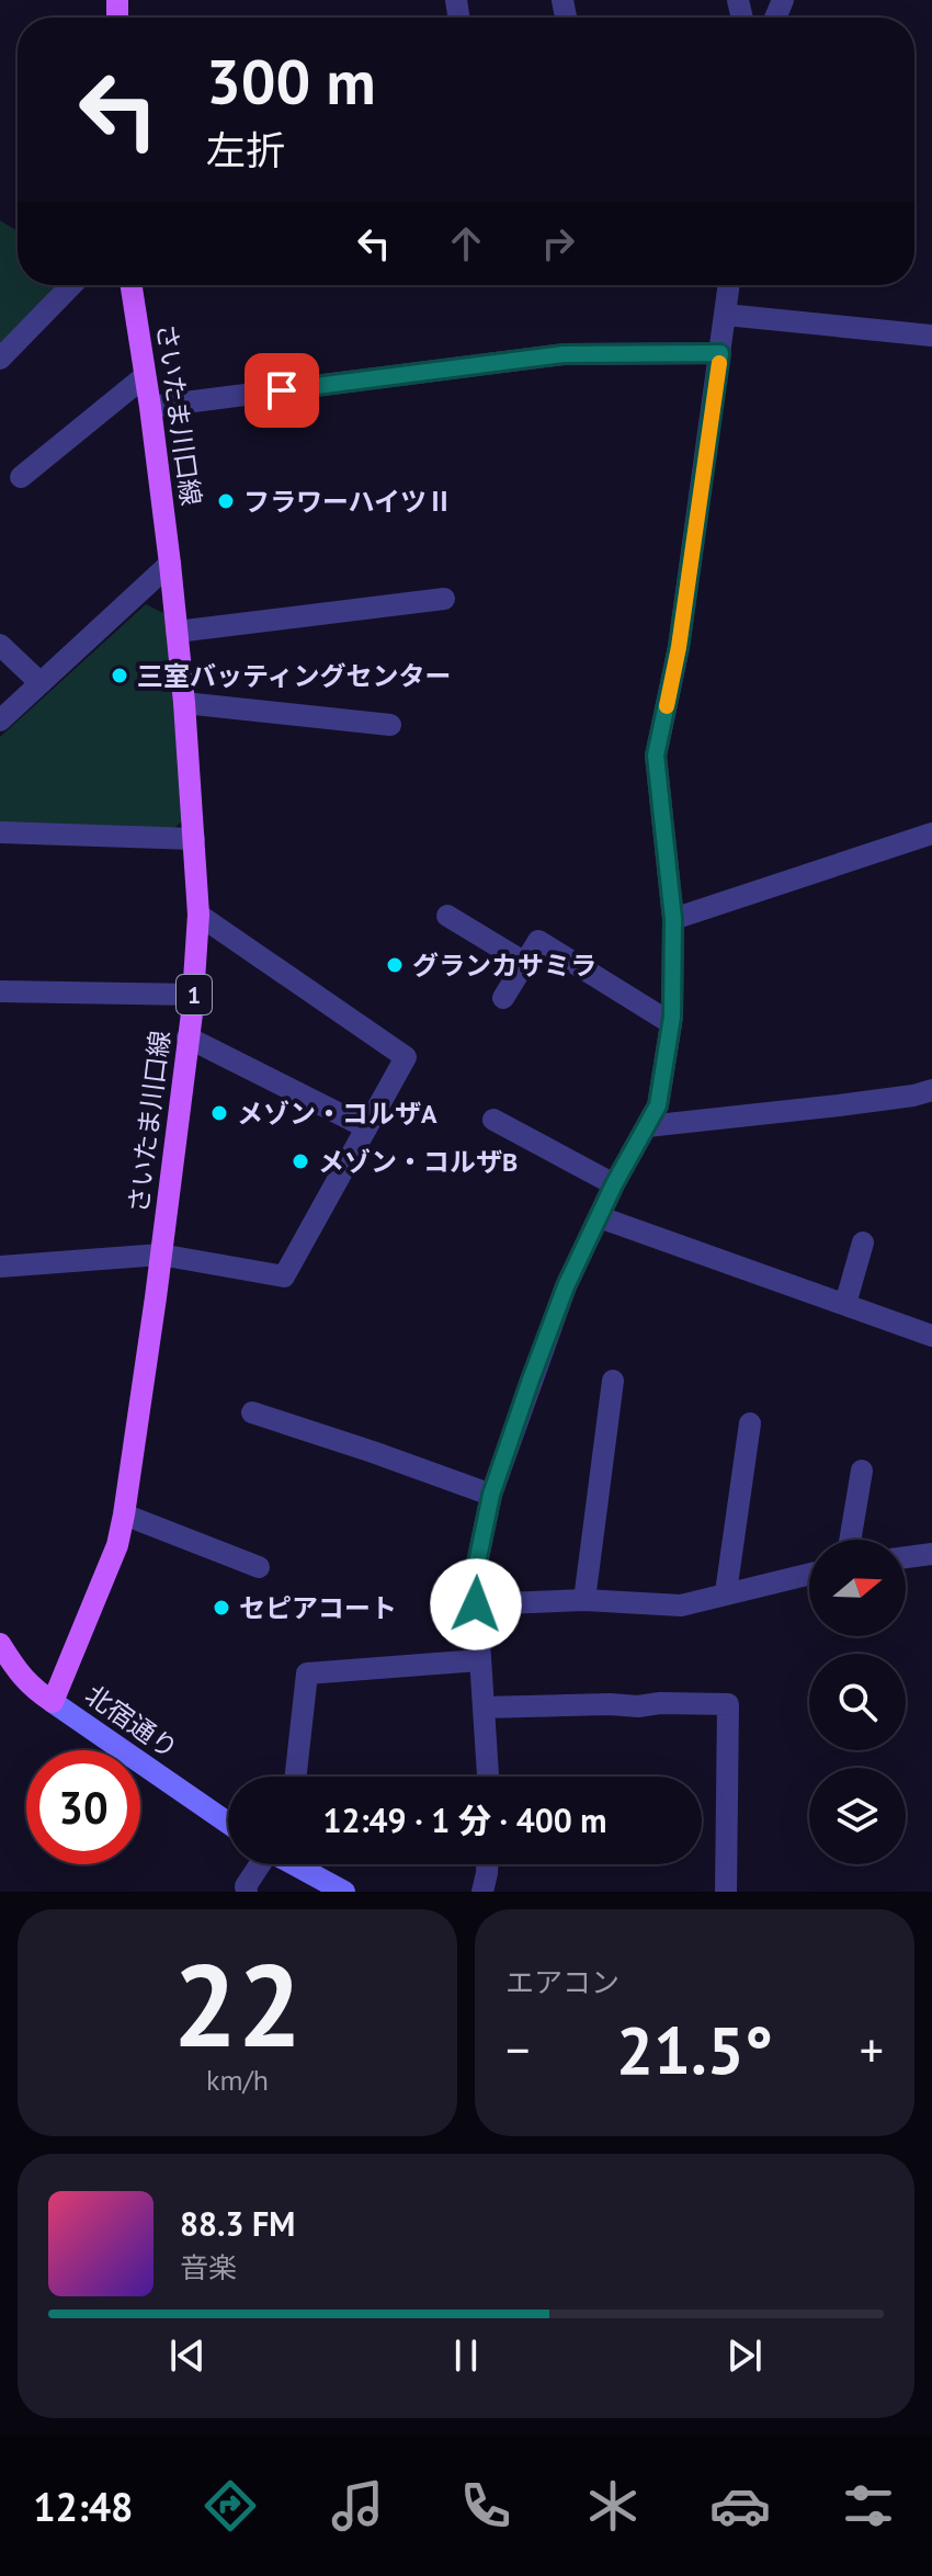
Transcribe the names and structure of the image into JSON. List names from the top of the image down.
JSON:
{
  "streets": {
    "main road": ["さいたま川口線", "1", "北宿通り"]
  },
  "crossings": [
    ["さいたま川口線", "北宿通り"]
  ],
  "places": [
    "フラワーハイツⅡ",
    "三室バッティングセンター",
    "グランカサミラ",
    "メゾン・コルザA",
    "メゾン・コルザB",
    "セピアコート"
  ],
  "north": "right",
  "page": {
    "turn": ["300 m", "左折"],
    "limit": "30",
    "trip": "12:49 · 1 分 · 400 m",
    "tile": [
      ["22", "km/h"],
      "エアコン"
    ],
    "heat": ["−", "21.5°", "+"],
    "song": ["88.3 FM", "音楽"],
    "tabs": "12:48"
  }
}
